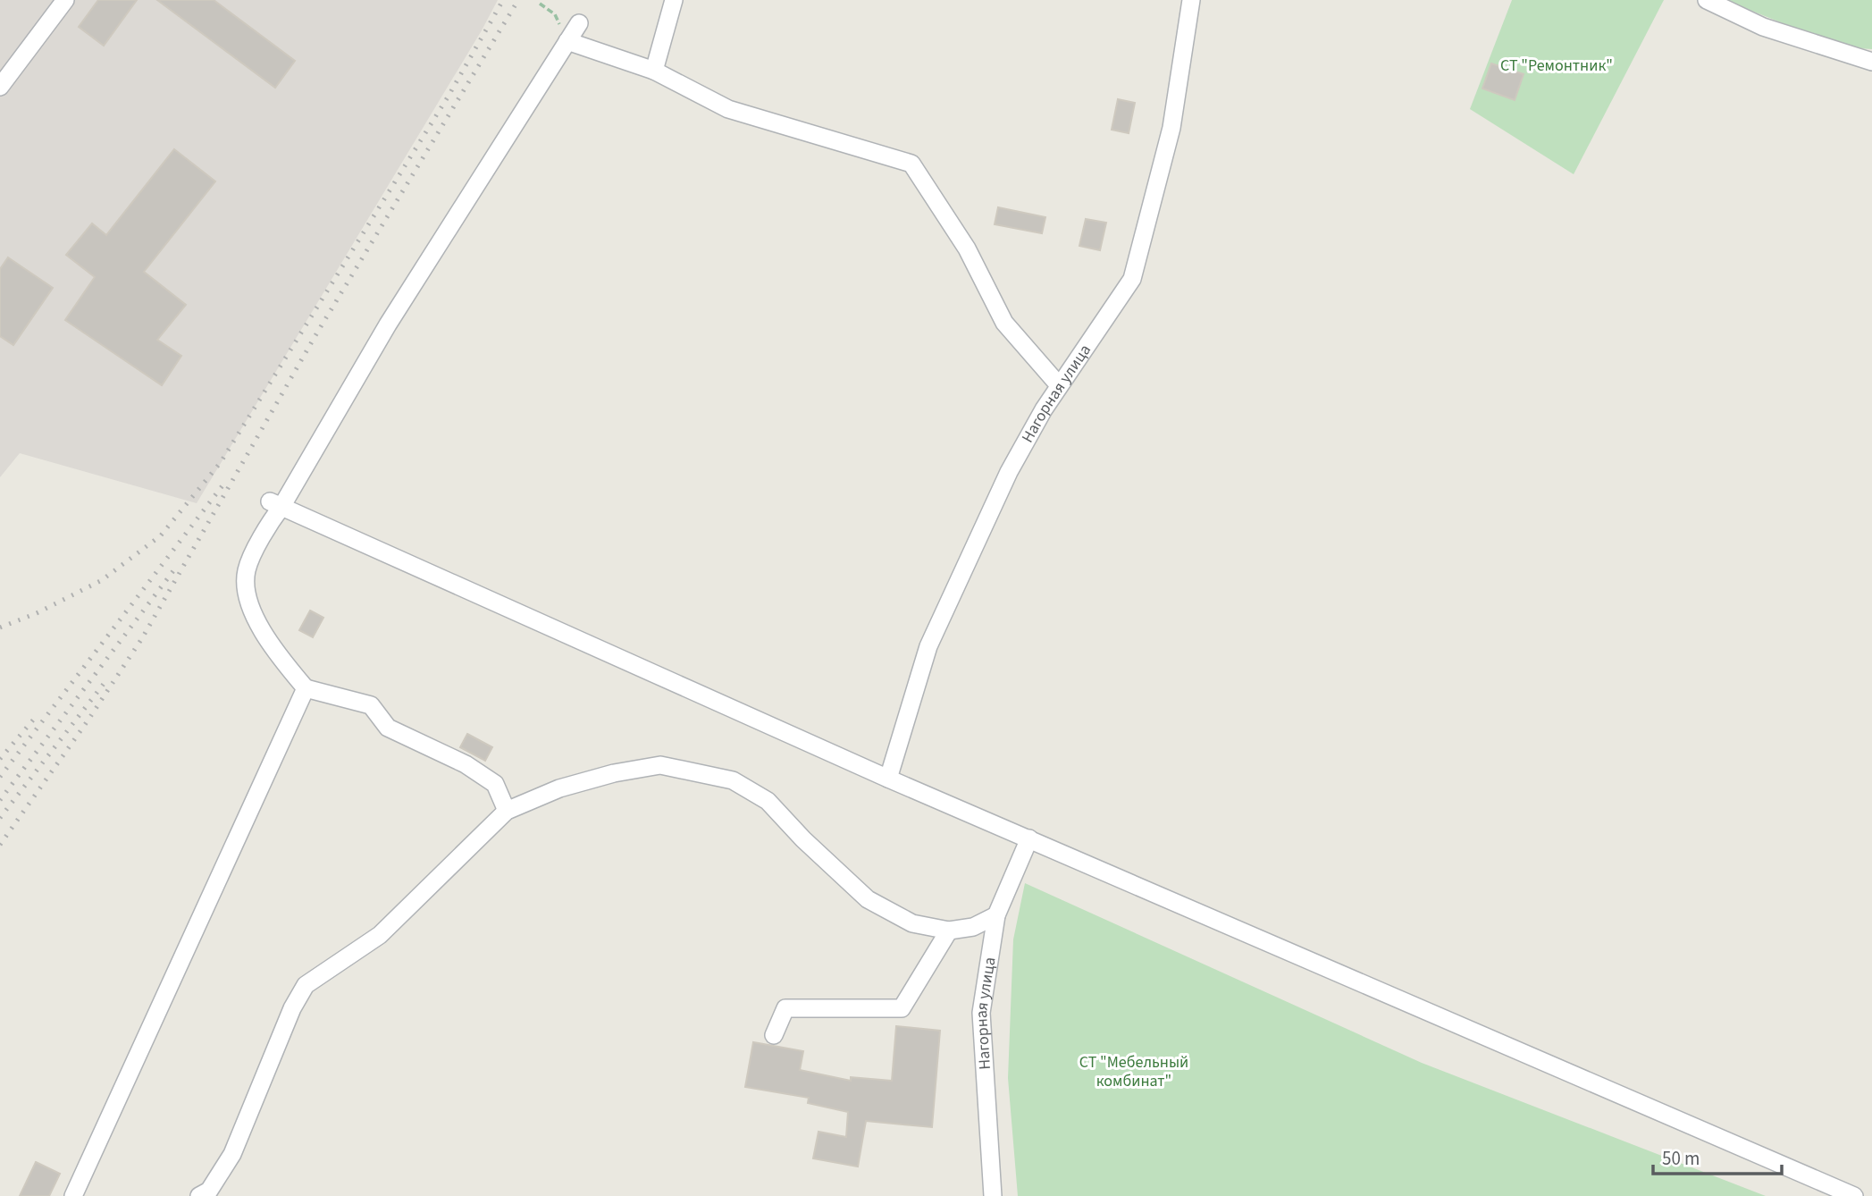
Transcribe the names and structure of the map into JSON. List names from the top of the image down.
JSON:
{
  "streets": {
    "street": ["Нагорная улица"]
  },
  "parks": ["СТ \"Ремонтник\"", "СТ \"Мебельный комбинат\""],
  "scale_bar": "50 m"
}
